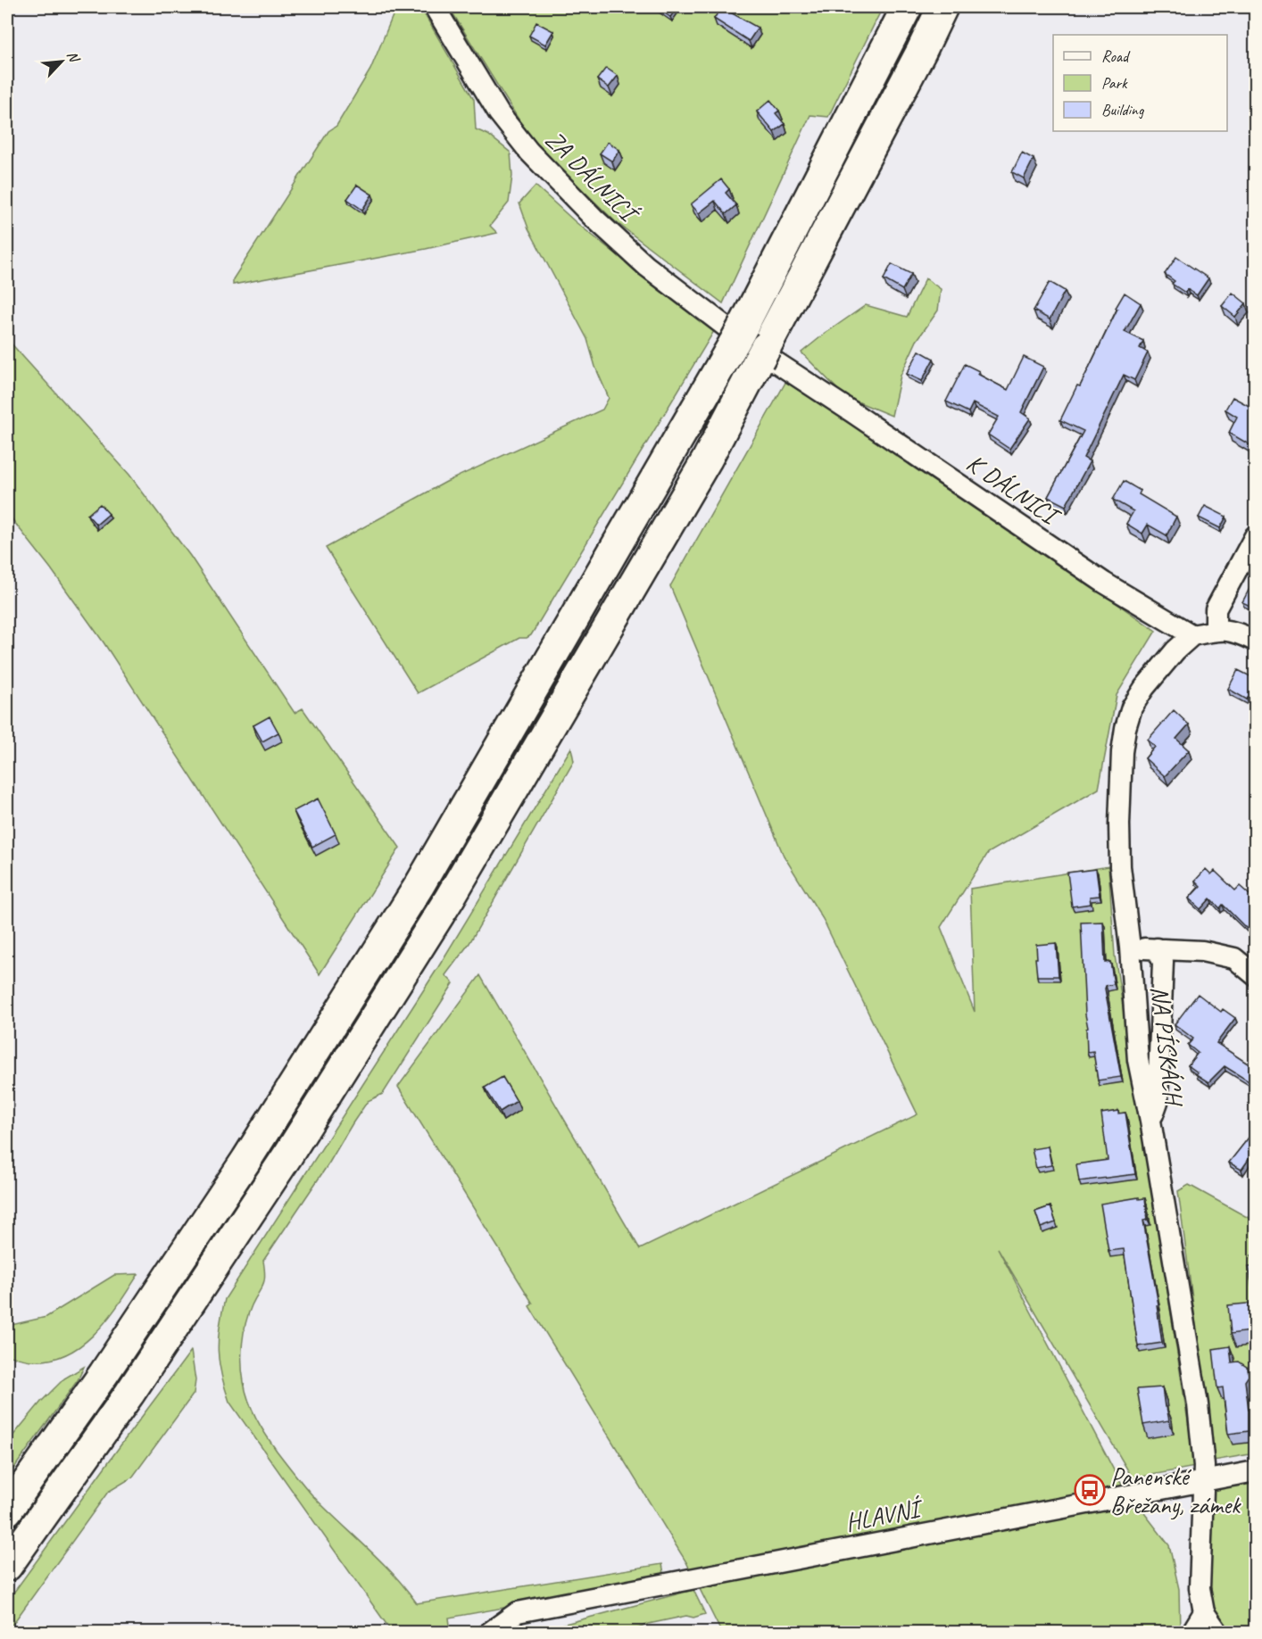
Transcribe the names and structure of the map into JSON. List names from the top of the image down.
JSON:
{
  "streets": {
    "street": [
      "ZA DÁLNICÍ",
      "K DÁLNICI",
      "NA PÍSKÁCH",
      "HLAVNÍ"
    ]
  },
  "crossings": [
    ["ZA DÁLNICÍ", "K DÁLNICI"],
    ["K DÁLNICI", "NA PÍSKÁCH"],
    ["NA PÍSKÁCH", "HLAVNÍ"]
  ],
  "places": {
    "bus stop": ["Panenské Břežany, zámek"]
  },
  "legend": ["Road", "Park", "Building"],
  "north": "top right"
}
